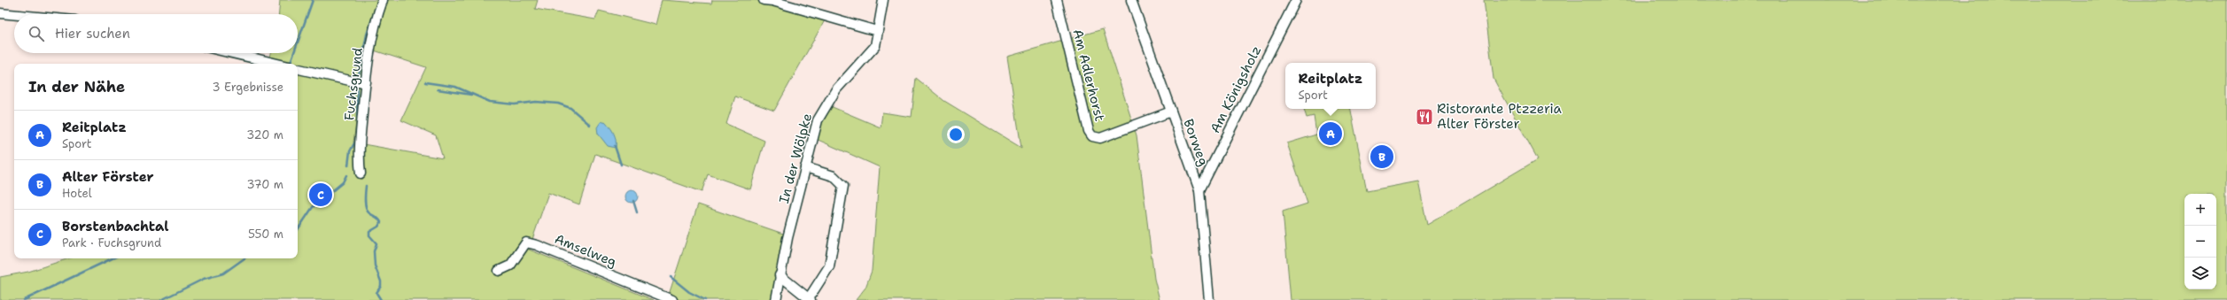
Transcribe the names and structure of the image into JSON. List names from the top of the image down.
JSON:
{
  "streets": {
    "street": [
      "Am Adlerhorst",
      "Fuchsgrund",
      "Am Königsholz",
      "Borweg",
      "In der Wölpke",
      "Amselweg"
    ]
  },
  "crossings": [
    ["Am Adlerhorst", "Borweg"],
    ["Am Königsholz", "Borweg"]
  ],
  "places": {
    "restaurant": ["Ristorante Ptzzeria Alter Förster"]
  },
  "page": {
    "search": "Hier suchen",
    "popup": ["Reitplatz", "Sport"],
    "heading": ["In der Nähe", "3 Ergebnisse"],
    "list": [
      {
        "mark": "A",
        "name": "Reitplatz",
        "note": "Sport",
        "value": "320 m"
      },
      {
        "mark": "B",
        "name": "Alter Förster",
        "note": "Hotel",
        "value": "370 m"
      },
      {
        "mark": "C",
        "name": "Borstenbachtal",
        "note": "Park · Fuchsgrund",
        "value": "550 m"
      }
    ],
    "pins": ["A", "B", "C"],
    "map_buttons": ["+", "−"]
  }
}
